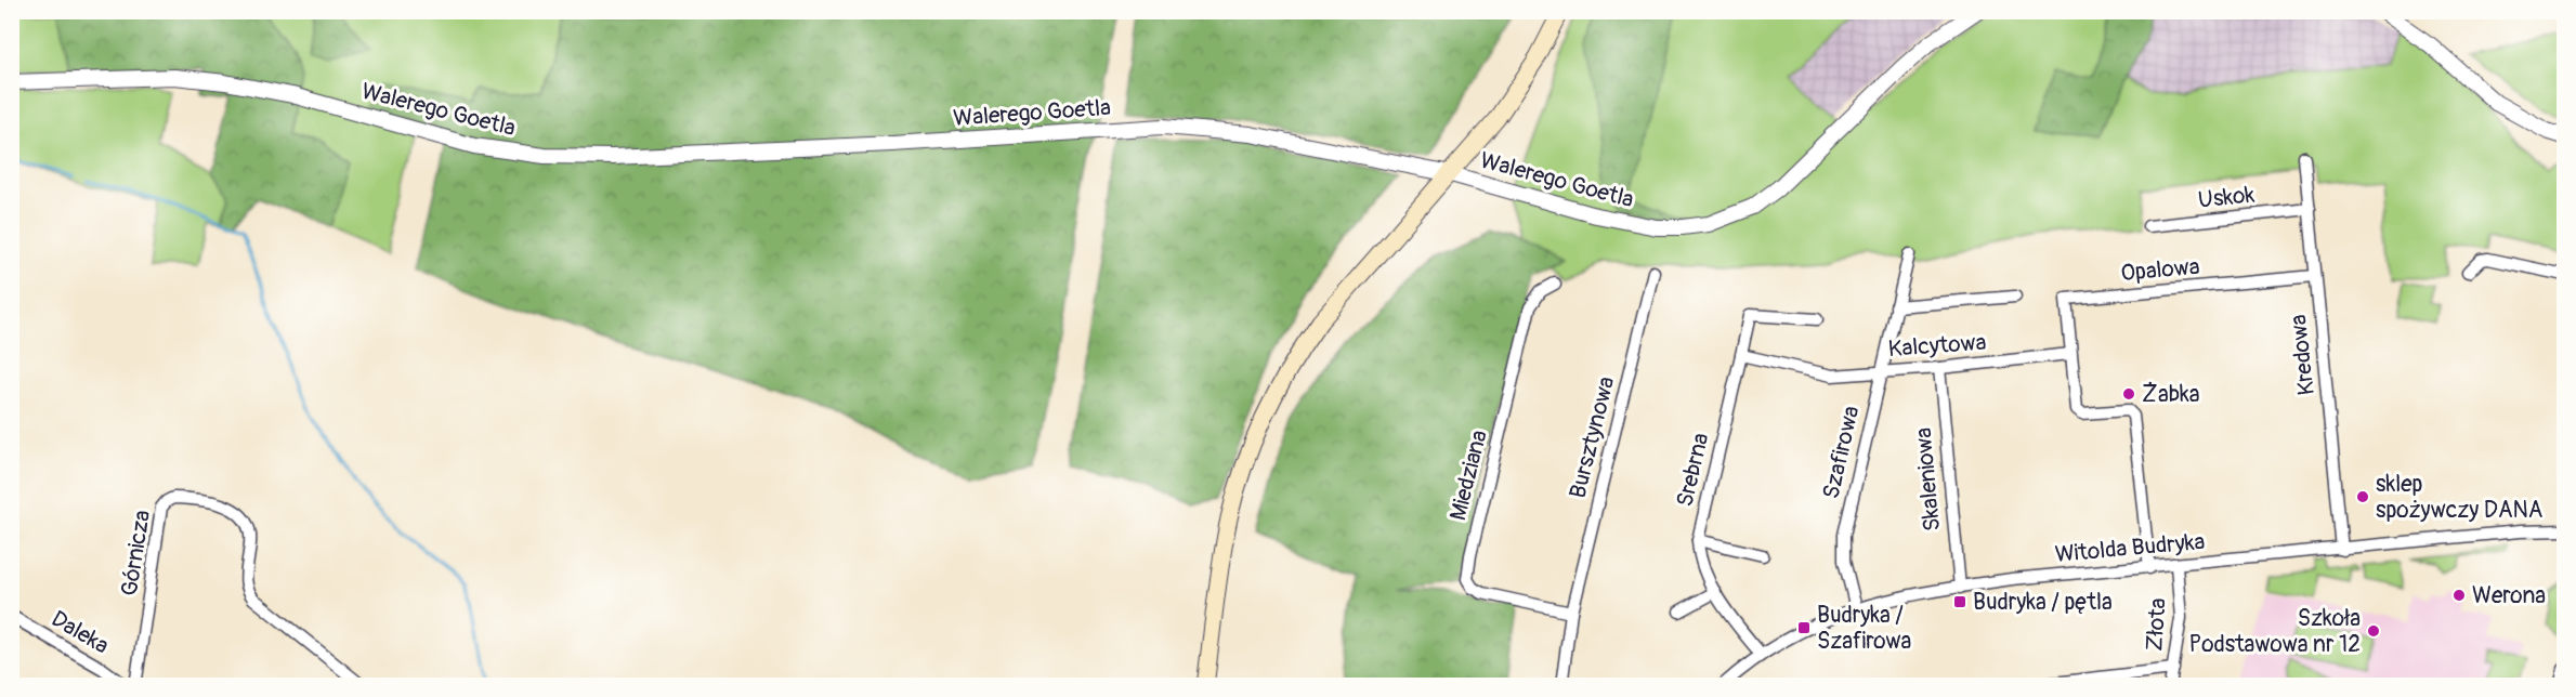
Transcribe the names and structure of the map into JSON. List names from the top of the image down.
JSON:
{
  "streets": {
    "street": [
      "Walerego Goetla",
      "Uskok",
      "Opalowa",
      "Kalcytowa",
      "Kredowa",
      "Bursztynowa",
      "Szafirowa",
      "Srebrna",
      "Miedziana",
      "Skaleniowa",
      "Witolda Budryka",
      "Górnicza",
      "Złota",
      "Daleka"
    ]
  },
  "crossings": [
    ["Uskok", "Kredowa"],
    ["Opalowa", "Kalcytowa"],
    ["Opalowa", "Kredowa"],
    ["Kalcytowa", "Szafirowa"],
    ["Kalcytowa", "Srebrna"],
    ["Kalcytowa", "Skaleniowa"],
    ["Kredowa", "Witolda Budryka"],
    ["Bursztynowa", "Miedziana"],
    ["Szafirowa", "Witolda Budryka"],
    ["Srebrna", "Witolda Budryka"],
    ["Skaleniowa", "Witolda Budryka"],
    ["Witolda Budryka", "Złota"]
  ],
  "places": {
    "other": [
      "Żabka",
      "sklep spożywczy DANA",
      "Werona",
      "Szkoła Podstawowa nr 12"
    ],
    "transit": ["Budryka / pętla", "Budryka / Szafirowa"]
  }
}
